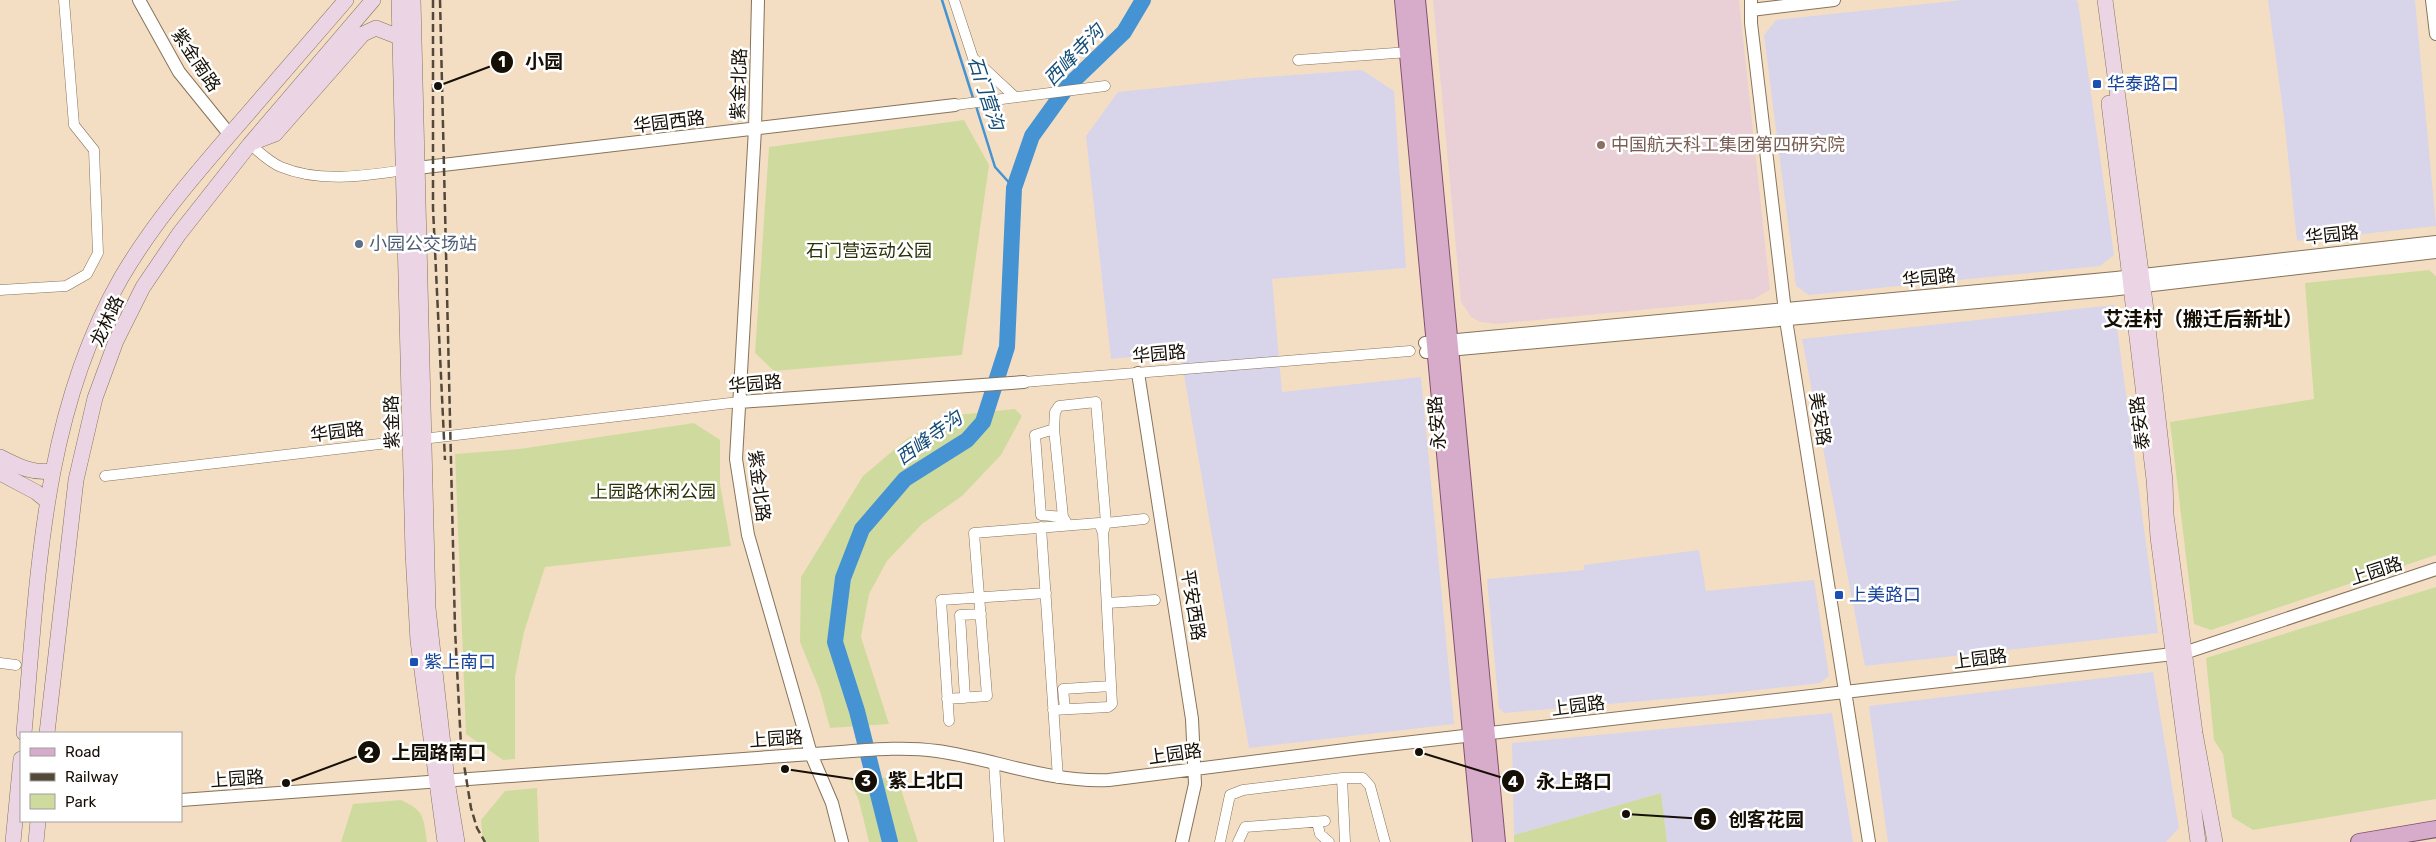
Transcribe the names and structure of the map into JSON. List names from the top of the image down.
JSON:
{
  "streets": {
    "main road": [
      "龙林路",
      "紫金路",
      "永安路",
      "泰安路"
    ],
    "street": [
      "紫金南路",
      "紫金北路",
      "华园西路",
      "华园路",
      "美安路",
      "上园路",
      "平安西路"
    ]
  },
  "crossings": [
    ["紫金南路", "龙林路"],
    ["紫金北路", "华园西路"],
    ["紫金北路", "华园路"],
    ["紫金北路", "上园路"],
    ["华园西路", "龙林路"],
    ["华园西路", "紫金路"],
    ["华园路", "美安路"],
    ["华园路", "紫金路"],
    ["华园路", "永安路"],
    ["华园路", "泰安路"],
    ["华园路", "平安西路"],
    ["美安路", "上园路"],
    ["紫金路", "上园路"],
    ["永安路", "上园路"],
    ["泰安路", "上园路"],
    ["上园路", "平安西路"]
  ],
  "districts": ["艾洼村（搬迁后新址）"],
  "water": ["西峰寺沟", "石门营沟"],
  "parks": ["石门营运动公园", "上园路休闲公园"],
  "places": {
    "transit": ["华泰路口", "上美路口", "紫上南口"],
    "other": [
      "小园",
      "中国航天科工集团第四研究院",
      "小园公交场站",
      "永上路口",
      "紫上北口",
      "上园路南口",
      "创客花园"
    ]
  },
  "legend": ["Road", "Railway", "Park"]
}
